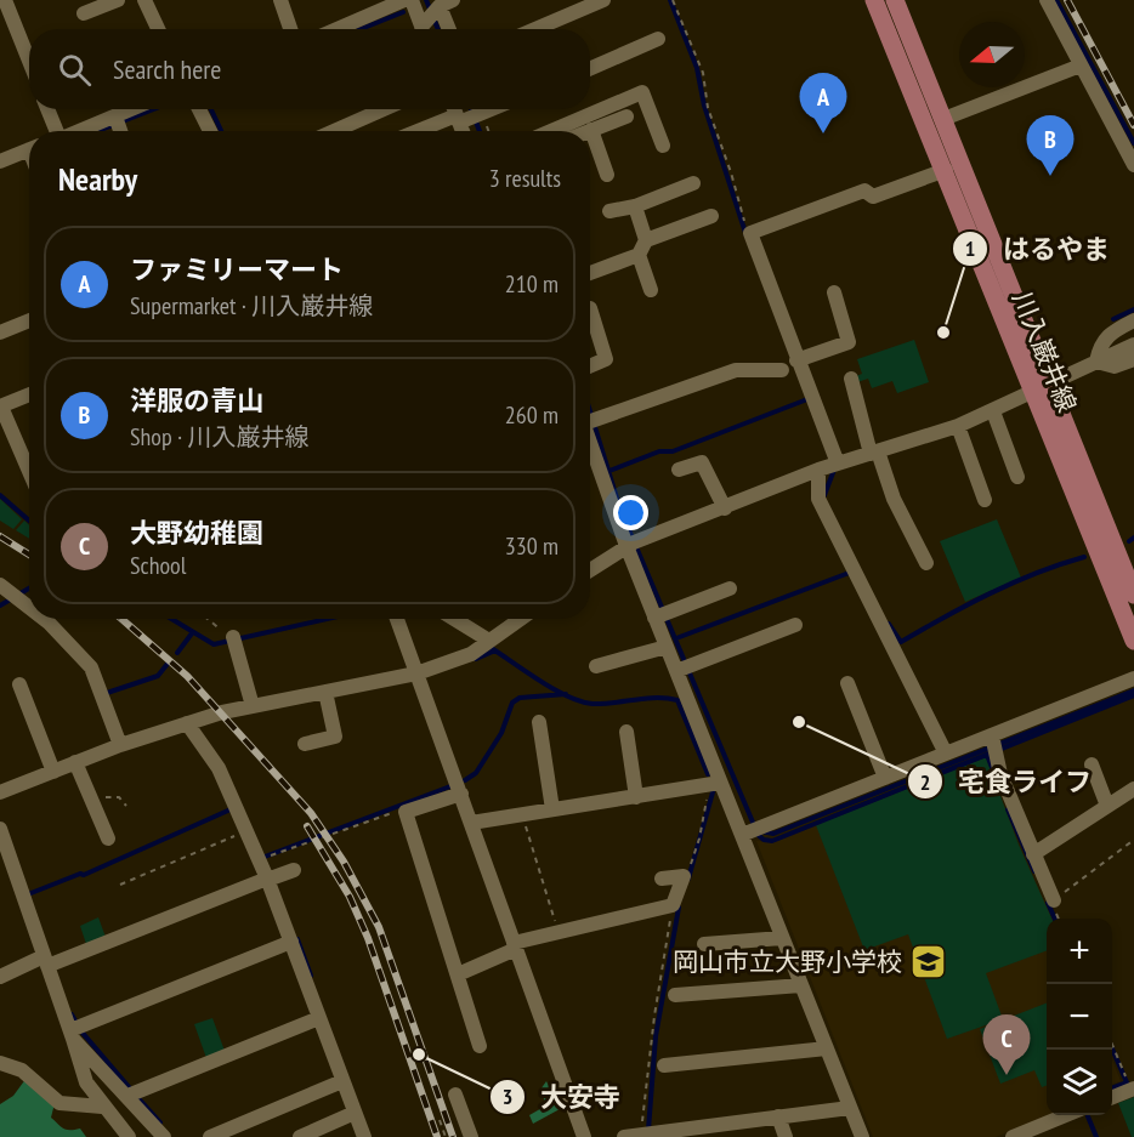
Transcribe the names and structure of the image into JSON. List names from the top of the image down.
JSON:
{
  "streets": {
    "main road": ["川入巌井線"]
  },
  "places": {
    "other": ["はるやま", "宅食ライフ", "大安寺"],
    "school or university": ["岡山市立大野小学校"]
  },
  "north": "left",
  "page": {
    "search": "Search here",
    "pins": ["A", "B", "C"],
    "heading": ["Nearby", "3 results"],
    "list": [
      {
        "mark": "A",
        "name": "ファミリーマート",
        "note": "Supermarket · 川入巌井線",
        "value": "210 m"
      },
      {
        "mark": "B",
        "name": "洋服の青山",
        "note": "Shop · 川入巌井線",
        "value": "260 m"
      },
      {
        "mark": "C",
        "name": "大野幼稚園",
        "note": "School",
        "value": "330 m"
      }
    ],
    "map_buttons": ["+", "−"]
  }
}
